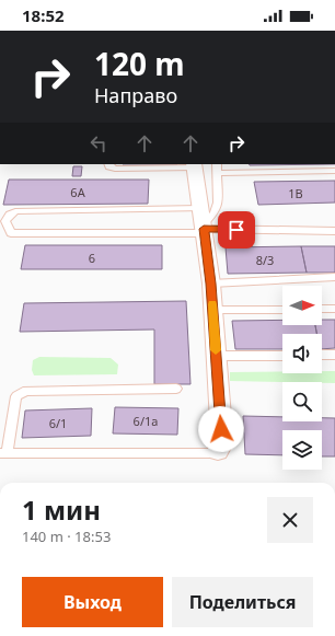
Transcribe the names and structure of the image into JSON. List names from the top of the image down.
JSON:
{
  "house_numbers": [
    "6А",
    "1В",
    "6",
    "8/3",
    "6/1а",
    "6/1"
  ],
  "north": "right",
  "page": {
    "status": "18:52",
    "turn": ["120 m", "Направо"],
    "heading": ["1 мин", "140 m · 18:53"],
    "buttons": ["Выход", "Поделиться"]
  }
}
